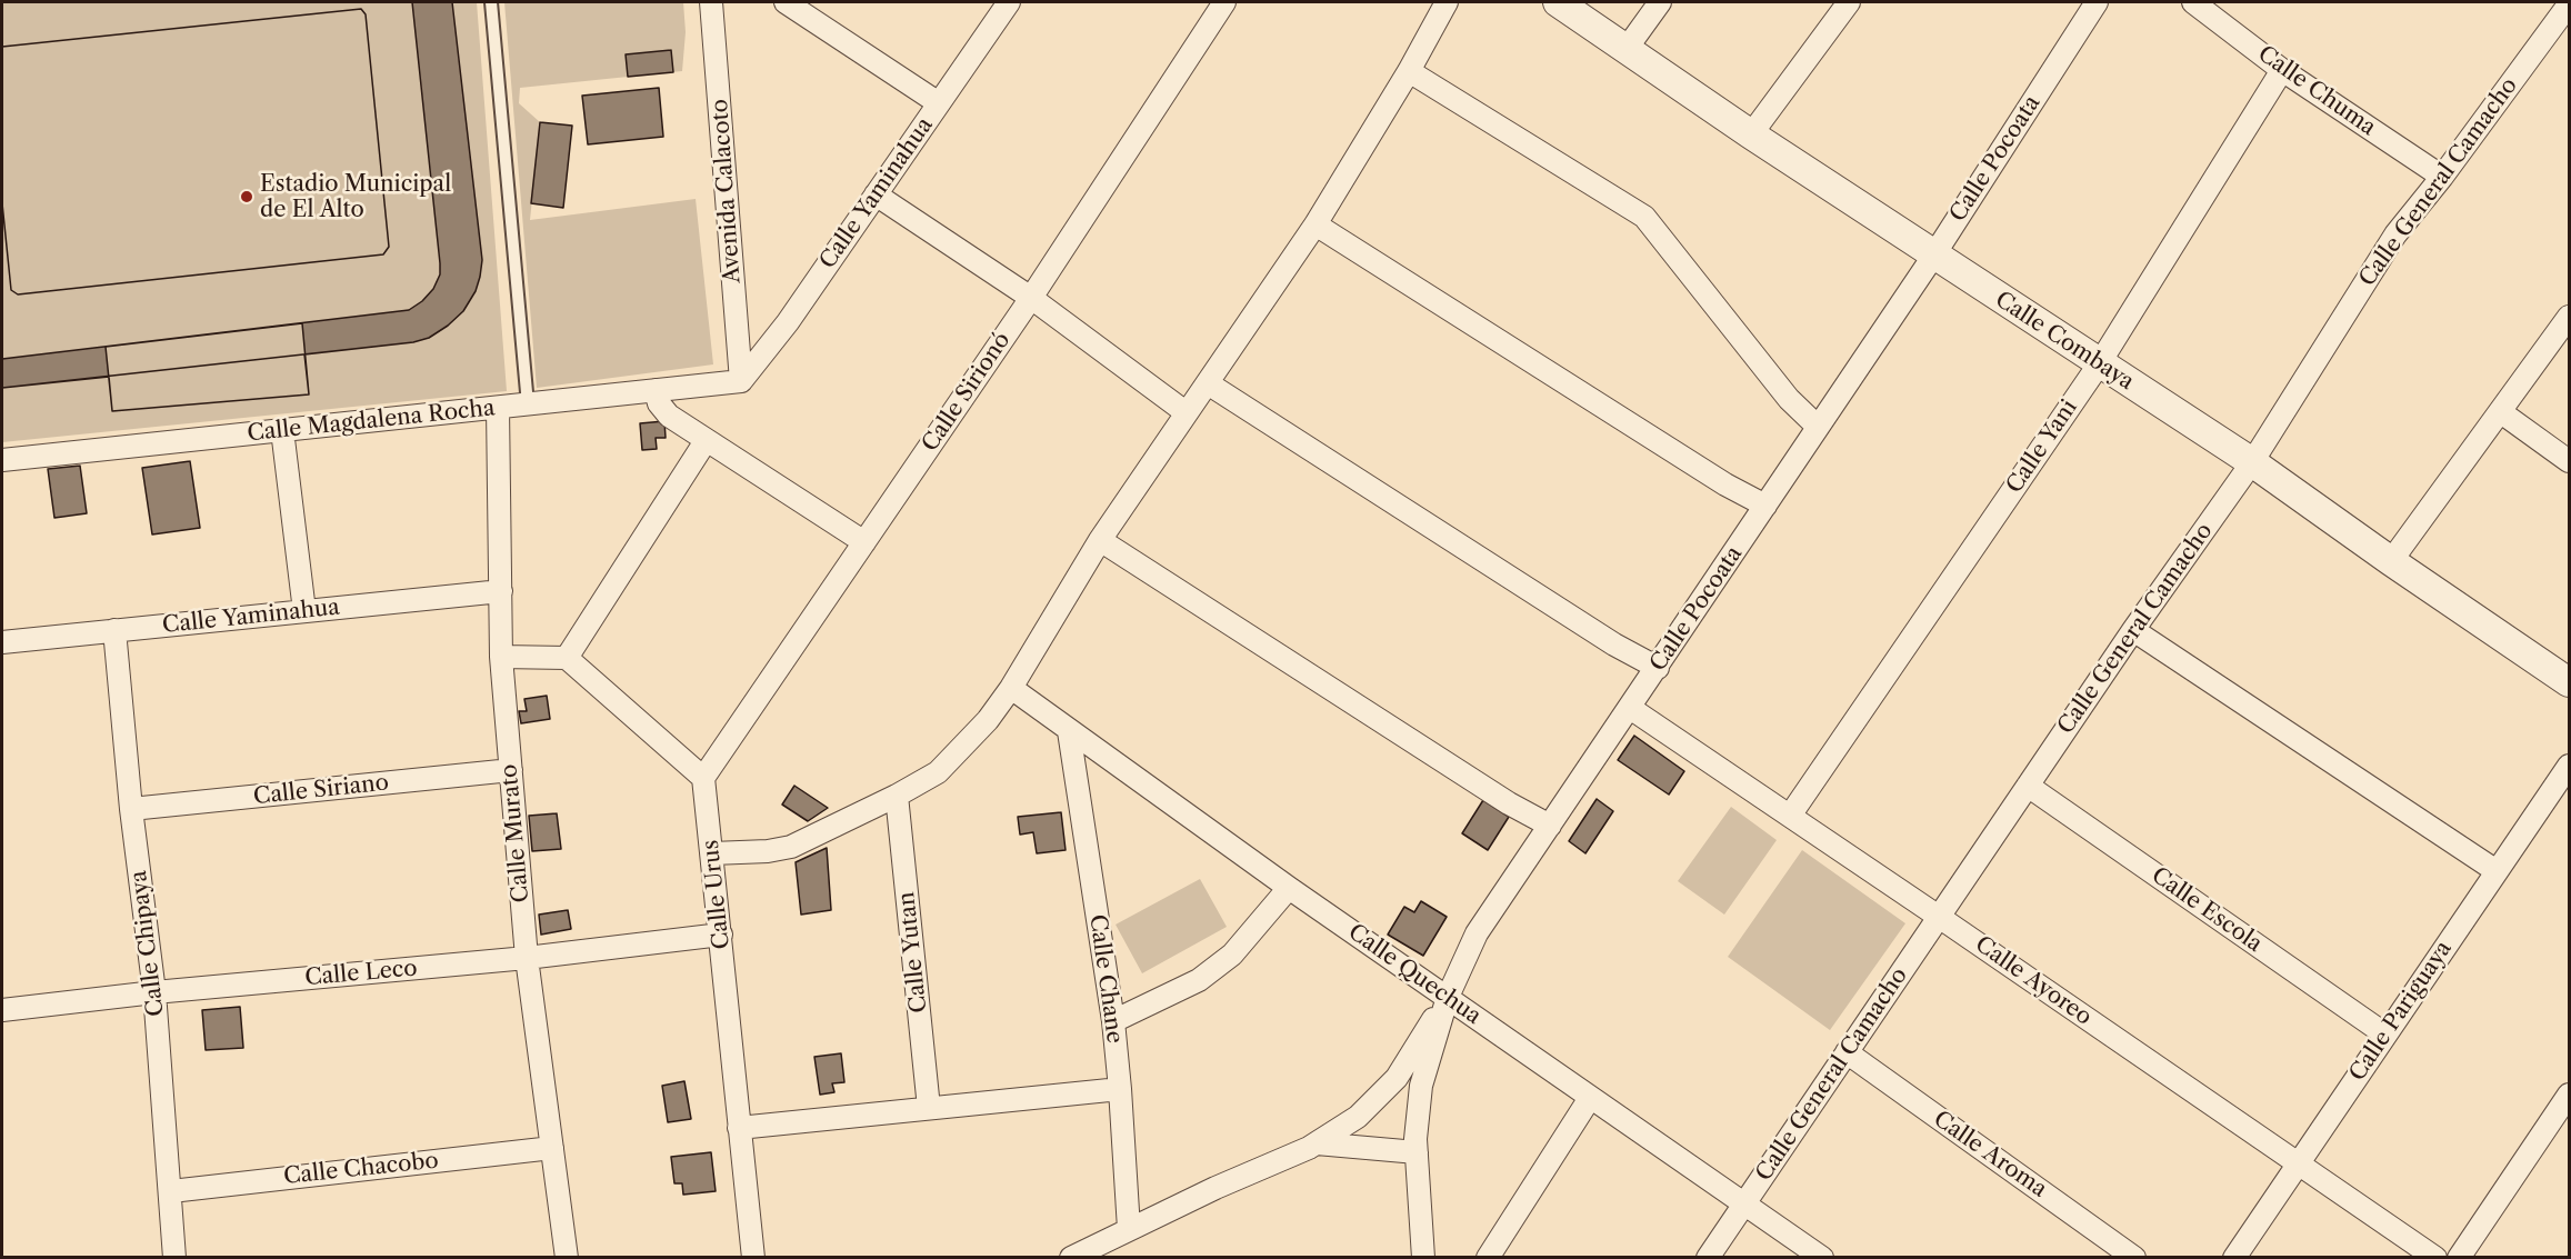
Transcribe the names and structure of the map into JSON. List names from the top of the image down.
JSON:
{
  "streets": {
    "street": [
      "Calle Chuma",
      "Calle Pocoata",
      "Calle General Camacho",
      "Avenida Calacoto",
      "Calle Yaminahua",
      "Calle Combaya",
      "Calle Sirionó",
      "Calle Magdalena Rocha",
      "Calle Yani",
      "Calle Siriano",
      "Calle Murato",
      "Calle Urus",
      "Calle Escola",
      "Calle Chipaya",
      "Calle Yutan",
      "Calle Leco",
      "Calle Quechua",
      "Calle Chane",
      "Calle Ayoreo",
      "Calle Pariguaya",
      "Calle Aroma",
      "Calle Chacobo"
    ]
  },
  "crossings": [
    ["Calle Chuma", "Calle General Camacho"],
    ["Calle Chuma", "Calle Yani"],
    ["Calle Pocoata", "Calle Combaya"],
    ["Calle Pocoata", "Calle Quechua"],
    ["Calle Pocoata", "Calle Ayoreo"],
    ["Calle General Camacho", "Calle Combaya"],
    ["Calle General Camacho", "Calle Escola"],
    ["Calle General Camacho", "Calle Quechua"],
    ["Calle General Camacho", "Calle Ayoreo"],
    ["Calle General Camacho", "Calle Aroma"],
    ["Avenida Calacoto", "Calle Yaminahua"],
    ["Avenida Calacoto", "Calle Magdalena Rocha"],
    ["Calle Yaminahua", "Calle Magdalena Rocha"],
    ["Calle Yaminahua", "Calle Murato"],
    ["Calle Yaminahua", "Calle Chipaya"],
    ["Calle Combaya", "Calle Yani"],
    ["Calle Sirionó", "Calle Urus"],
    ["Calle Magdalena Rocha", "Calle Murato"],
    ["Calle Yani", "Calle Ayoreo"],
    ["Calle Siriano", "Calle Murato"],
    ["Calle Siriano", "Calle Chipaya"],
    ["Calle Murato", "Calle Leco"],
    ["Calle Murato", "Calle Chacobo"],
    ["Calle Urus", "Calle Leco"],
    ["Calle Escola", "Calle Pariguaya"],
    ["Calle Chipaya", "Calle Leco"],
    ["Calle Chipaya", "Calle Chacobo"],
    ["Calle Quechua", "Calle Chane"],
    ["Calle Ayoreo", "Calle Pariguaya"]
  ],
  "places": ["Estadio Municipal de El Alto"]
}
